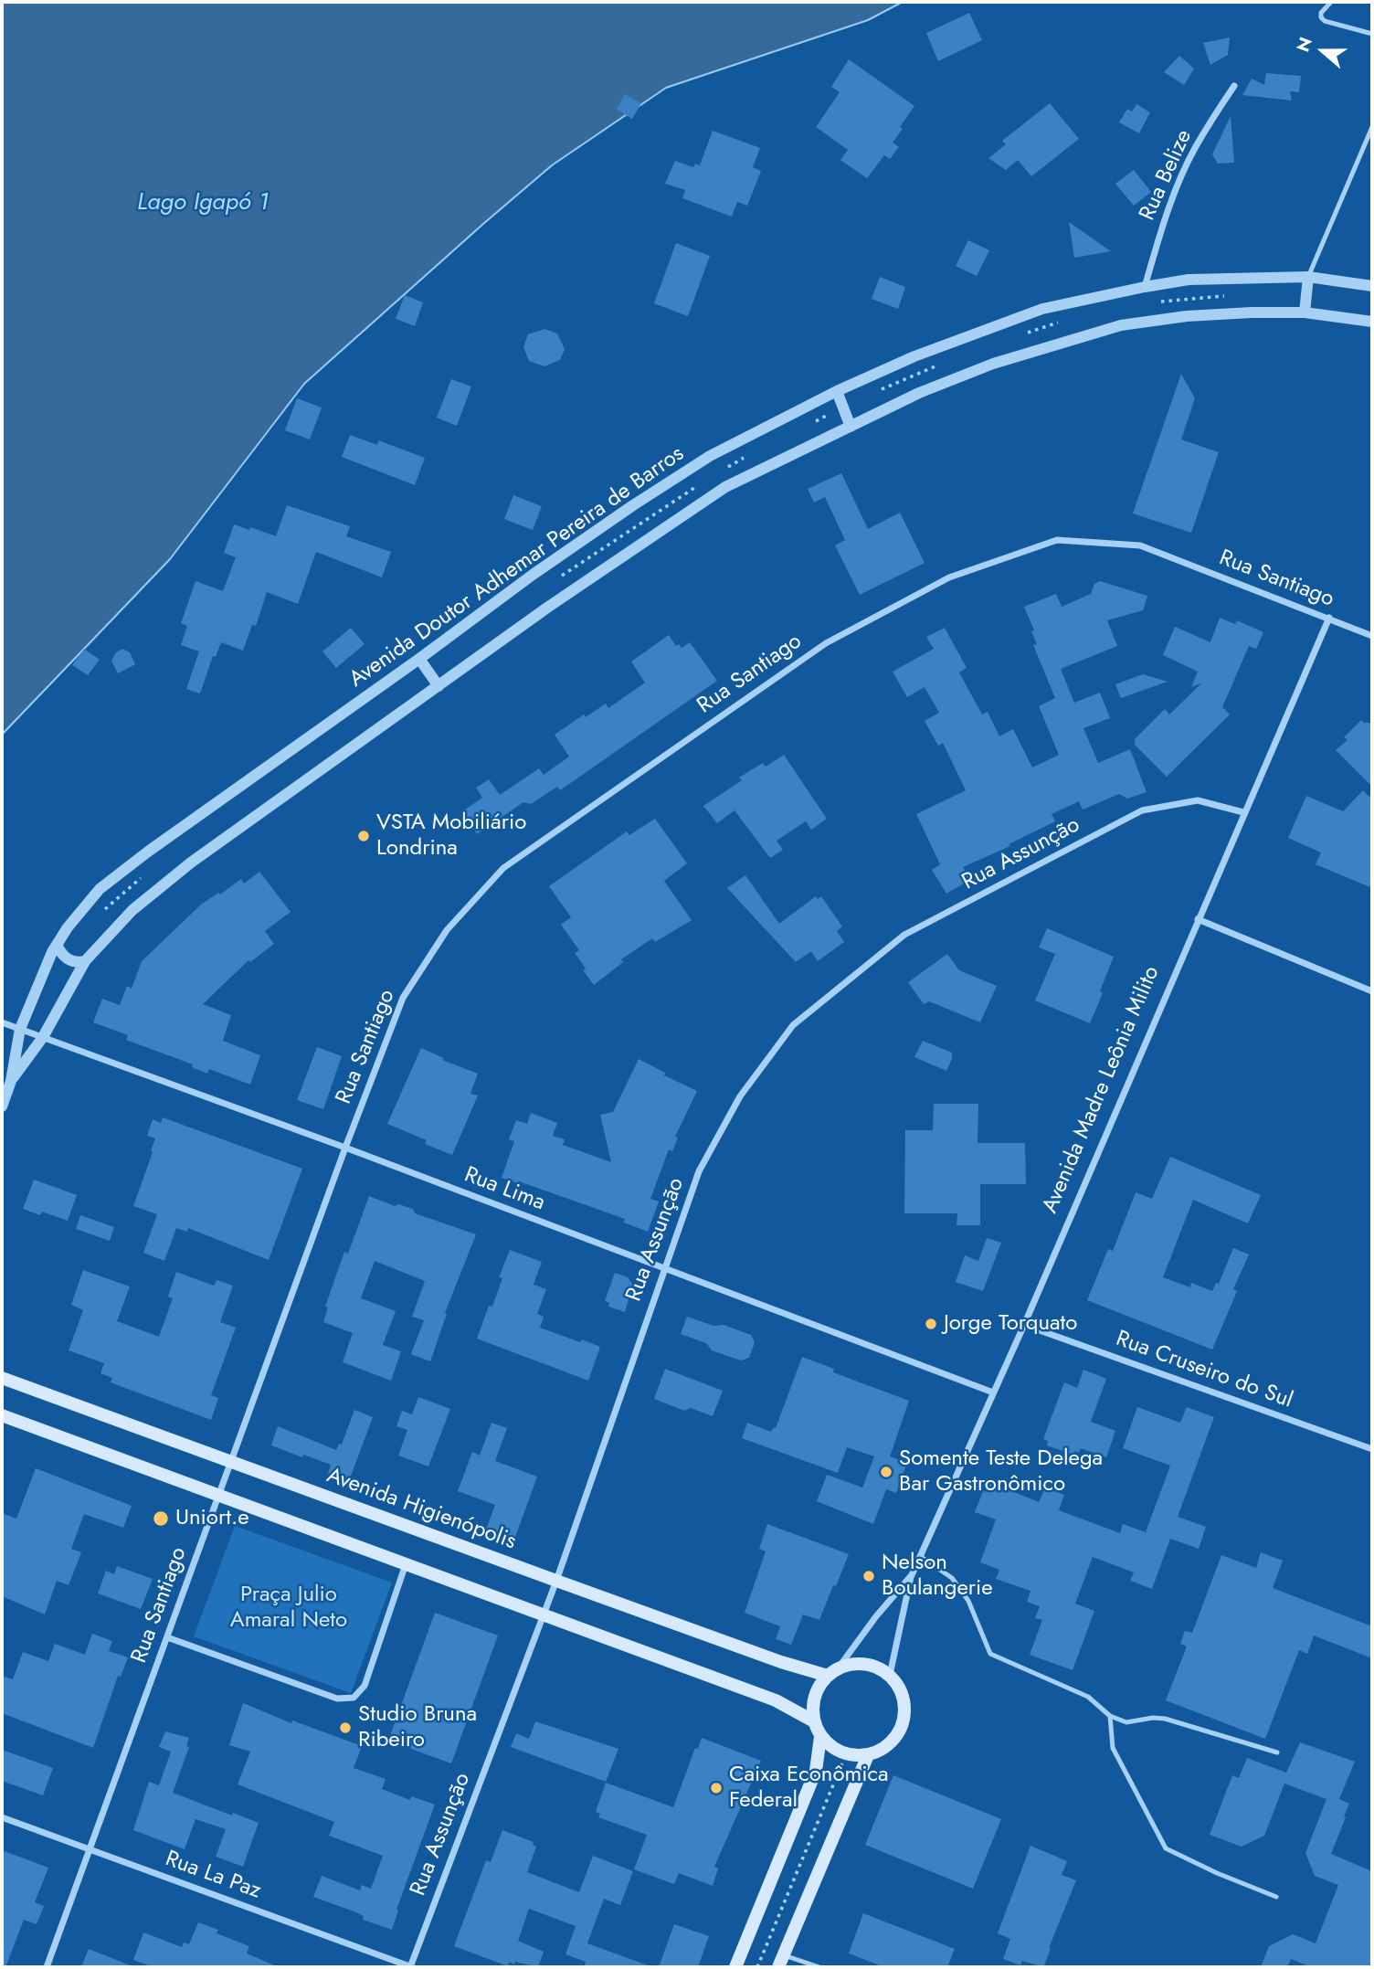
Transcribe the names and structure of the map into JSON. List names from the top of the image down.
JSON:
{
  "streets": {
    "main road": ["Avenida Higienópolis"],
    "street": [
      "Rua Belize",
      "Avenida Doutor Adhemar Pereira de Barros",
      "Rua Santiago",
      "Rua Assunção",
      "Avenida Madre Leônia Milito",
      "Rua Lima",
      "Rua Cruseiro do Sul",
      "Rua La Paz"
    ]
  },
  "crossings": [
    ["Rua Belize", "Avenida Doutor Adhemar Pereira de Barros"],
    ["Avenida Doutor Adhemar Pereira de Barros", "Rua Lima"],
    ["Rua Santiago", "Avenida Madre Leônia Milito"],
    ["Rua Santiago", "Rua Lima"],
    ["Rua Santiago", "Avenida Higienópolis"],
    ["Rua Santiago", "Rua La Paz"],
    ["Rua Assunção", "Avenida Madre Leônia Milito"],
    ["Rua Assunção", "Rua Lima"],
    ["Rua Assunção", "Avenida Higienópolis"],
    ["Rua Assunção", "Rua La Paz"],
    ["Avenida Madre Leônia Milito", "Rua Lima"],
    ["Avenida Madre Leônia Milito", "Rua Cruseiro do Sul"],
    ["Avenida Madre Leônia Milito", "Avenida Higienópolis"]
  ],
  "water": ["Lago Igapó 1"],
  "parks": ["Praça Julio Amaral Neto"],
  "places": [
    "VSTA Mobiliário Londrina",
    "Jorge Torquato",
    "Somente Teste Delega Bar Gastronômico",
    "Uniort.e",
    "Nelson Boulangerie",
    "Studio Bruna Ribeiro",
    "Caixa Econômica Federal"
  ],
  "north": "left"
}
